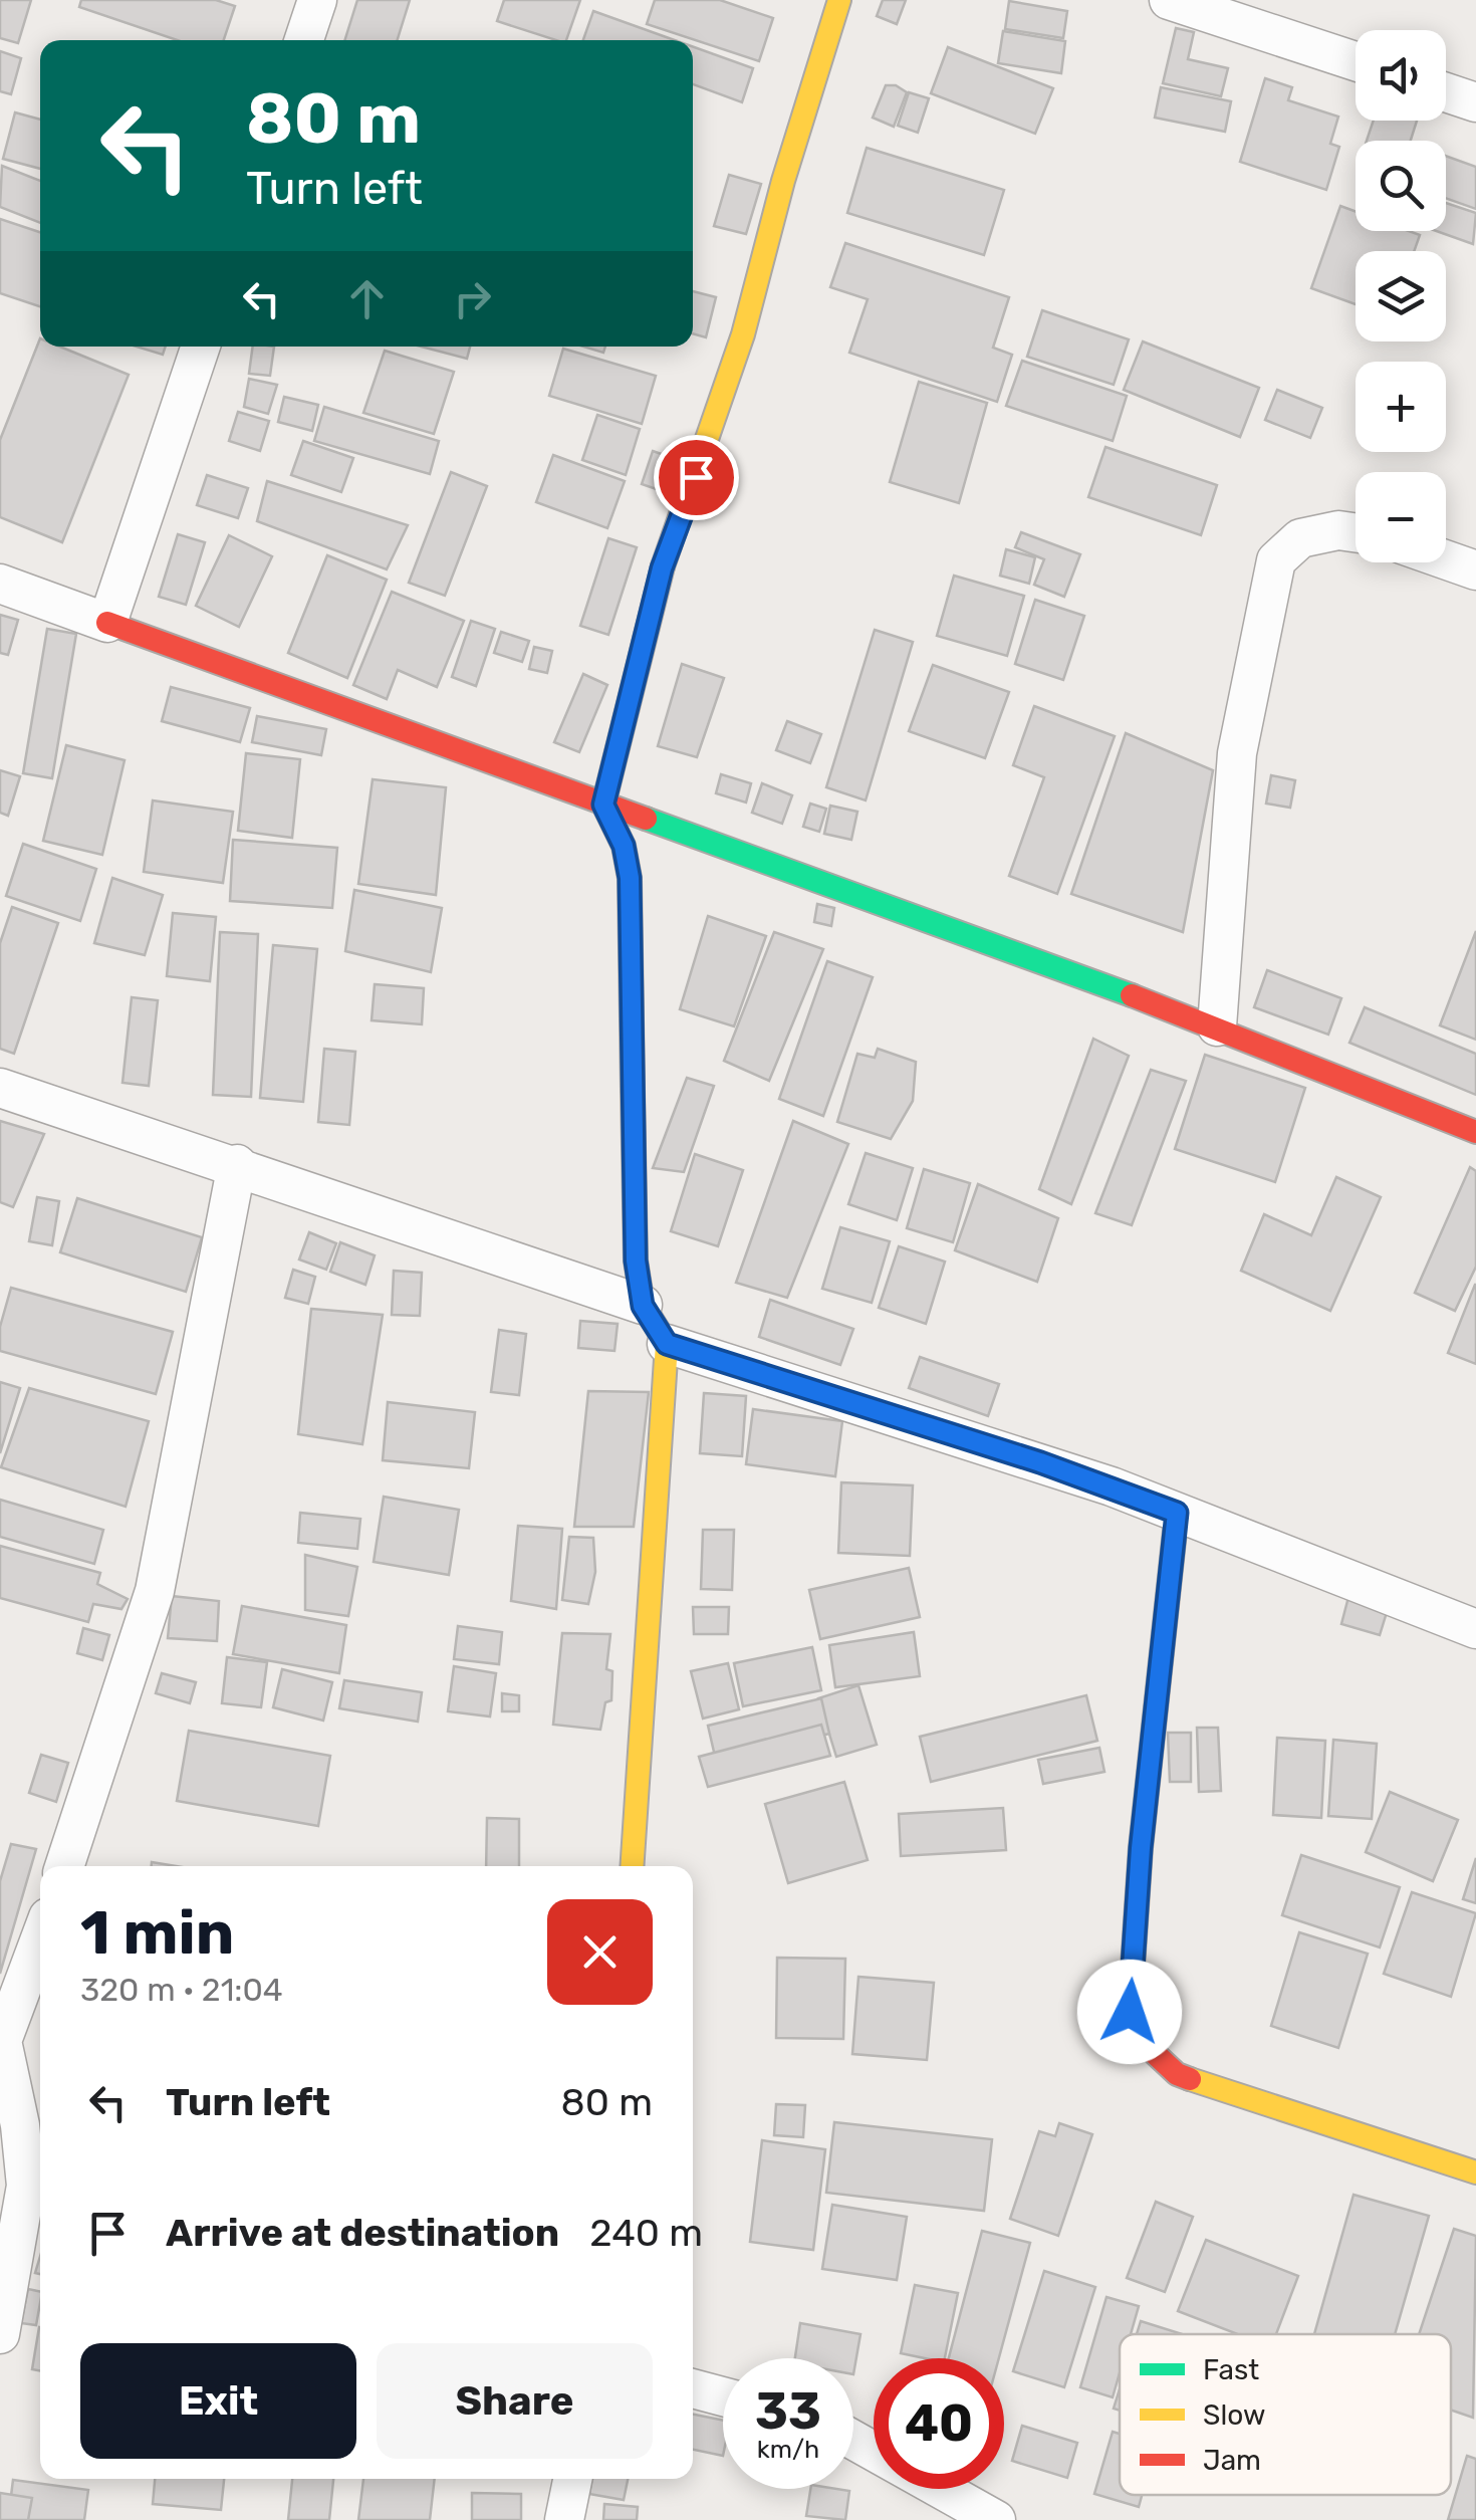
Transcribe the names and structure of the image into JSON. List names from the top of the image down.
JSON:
{
  "legend": ["Fast", "Slow", "Jam"],
  "page": {
    "map_buttons": ["+", "−"],
    "turn": ["80 m", "Turn left"],
    "heading": ["1 min", "320 m · 21:04"],
    "list": [
      {
        "name": "Turn left",
        "value": "80 m"
      },
      {
        "name": "Arrive at destination",
        "value": "240 m"
      }
    ],
    "buttons": ["Exit", "Share"],
    "speed": "33 km/h",
    "limit": "40"
  }
}
